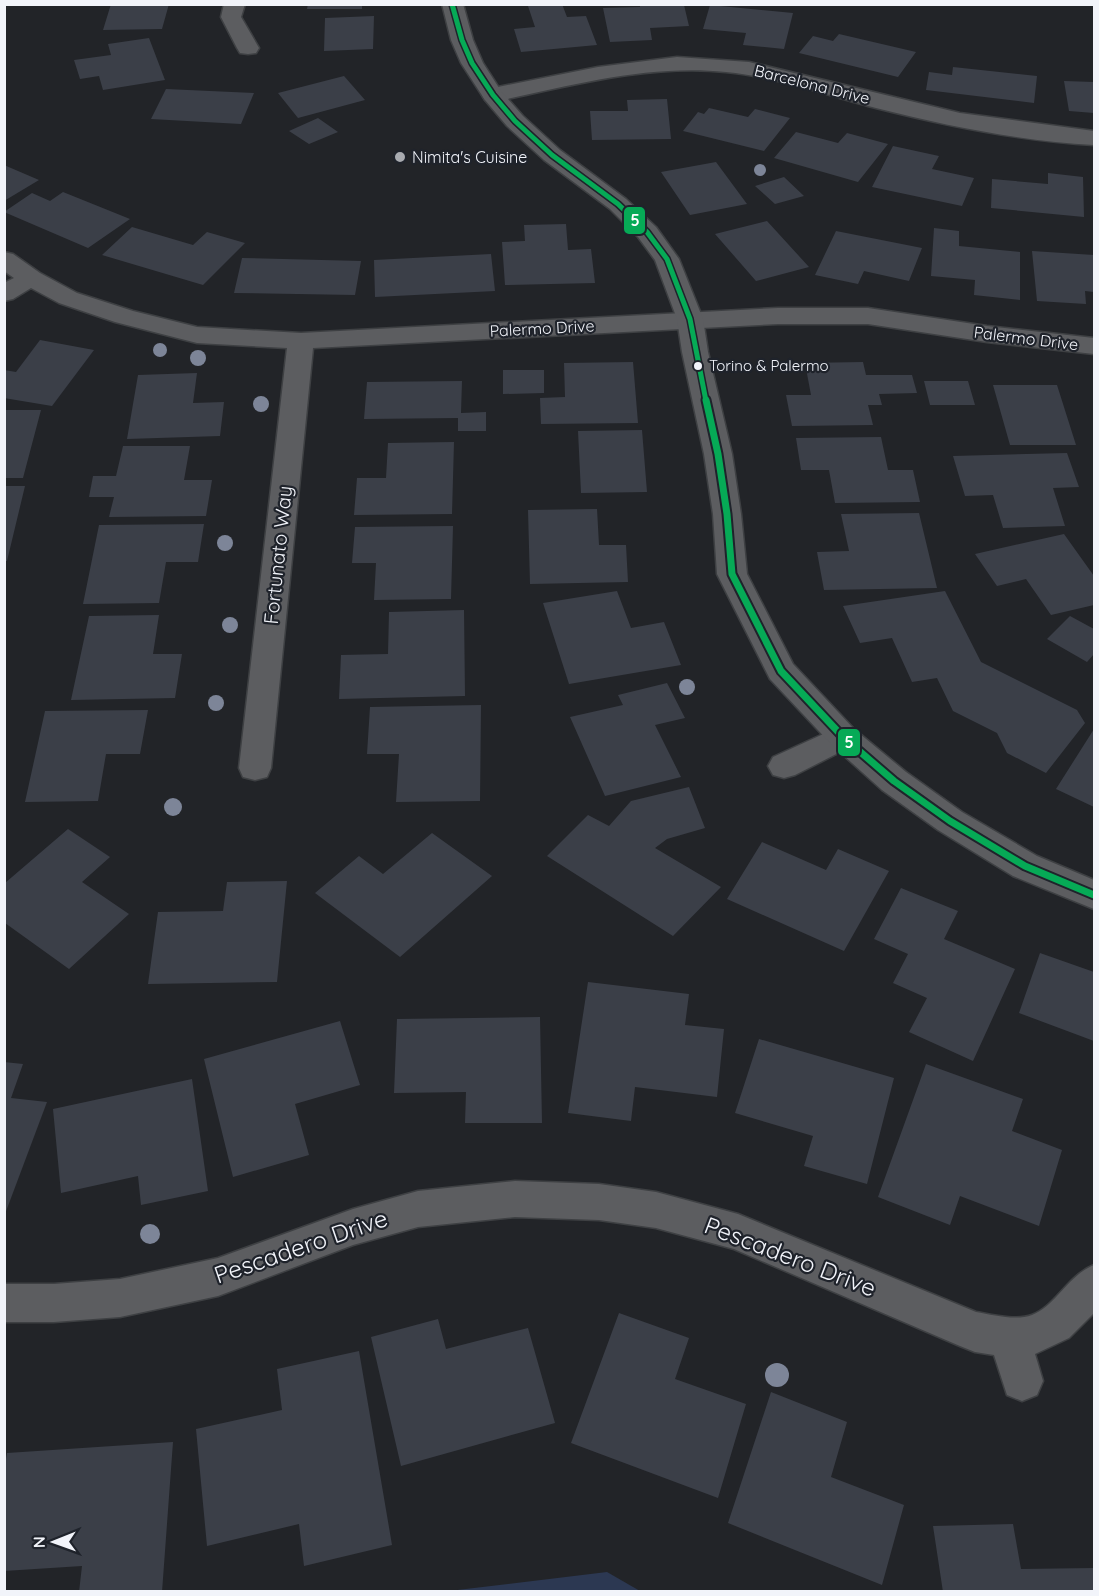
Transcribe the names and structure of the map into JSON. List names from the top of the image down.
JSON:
{
  "streets": {
    "street": [
      "Barcelona Drive",
      "Palermo Drive",
      "Fortunato Way",
      "Pescadero Drive"
    ]
  },
  "crossings": [
    ["Palermo Drive", "Fortunato Way"]
  ],
  "places": ["Nimita's Cuisine", "Torino & Palermo"],
  "lines": ["transit line 5"],
  "north": "left"
}
